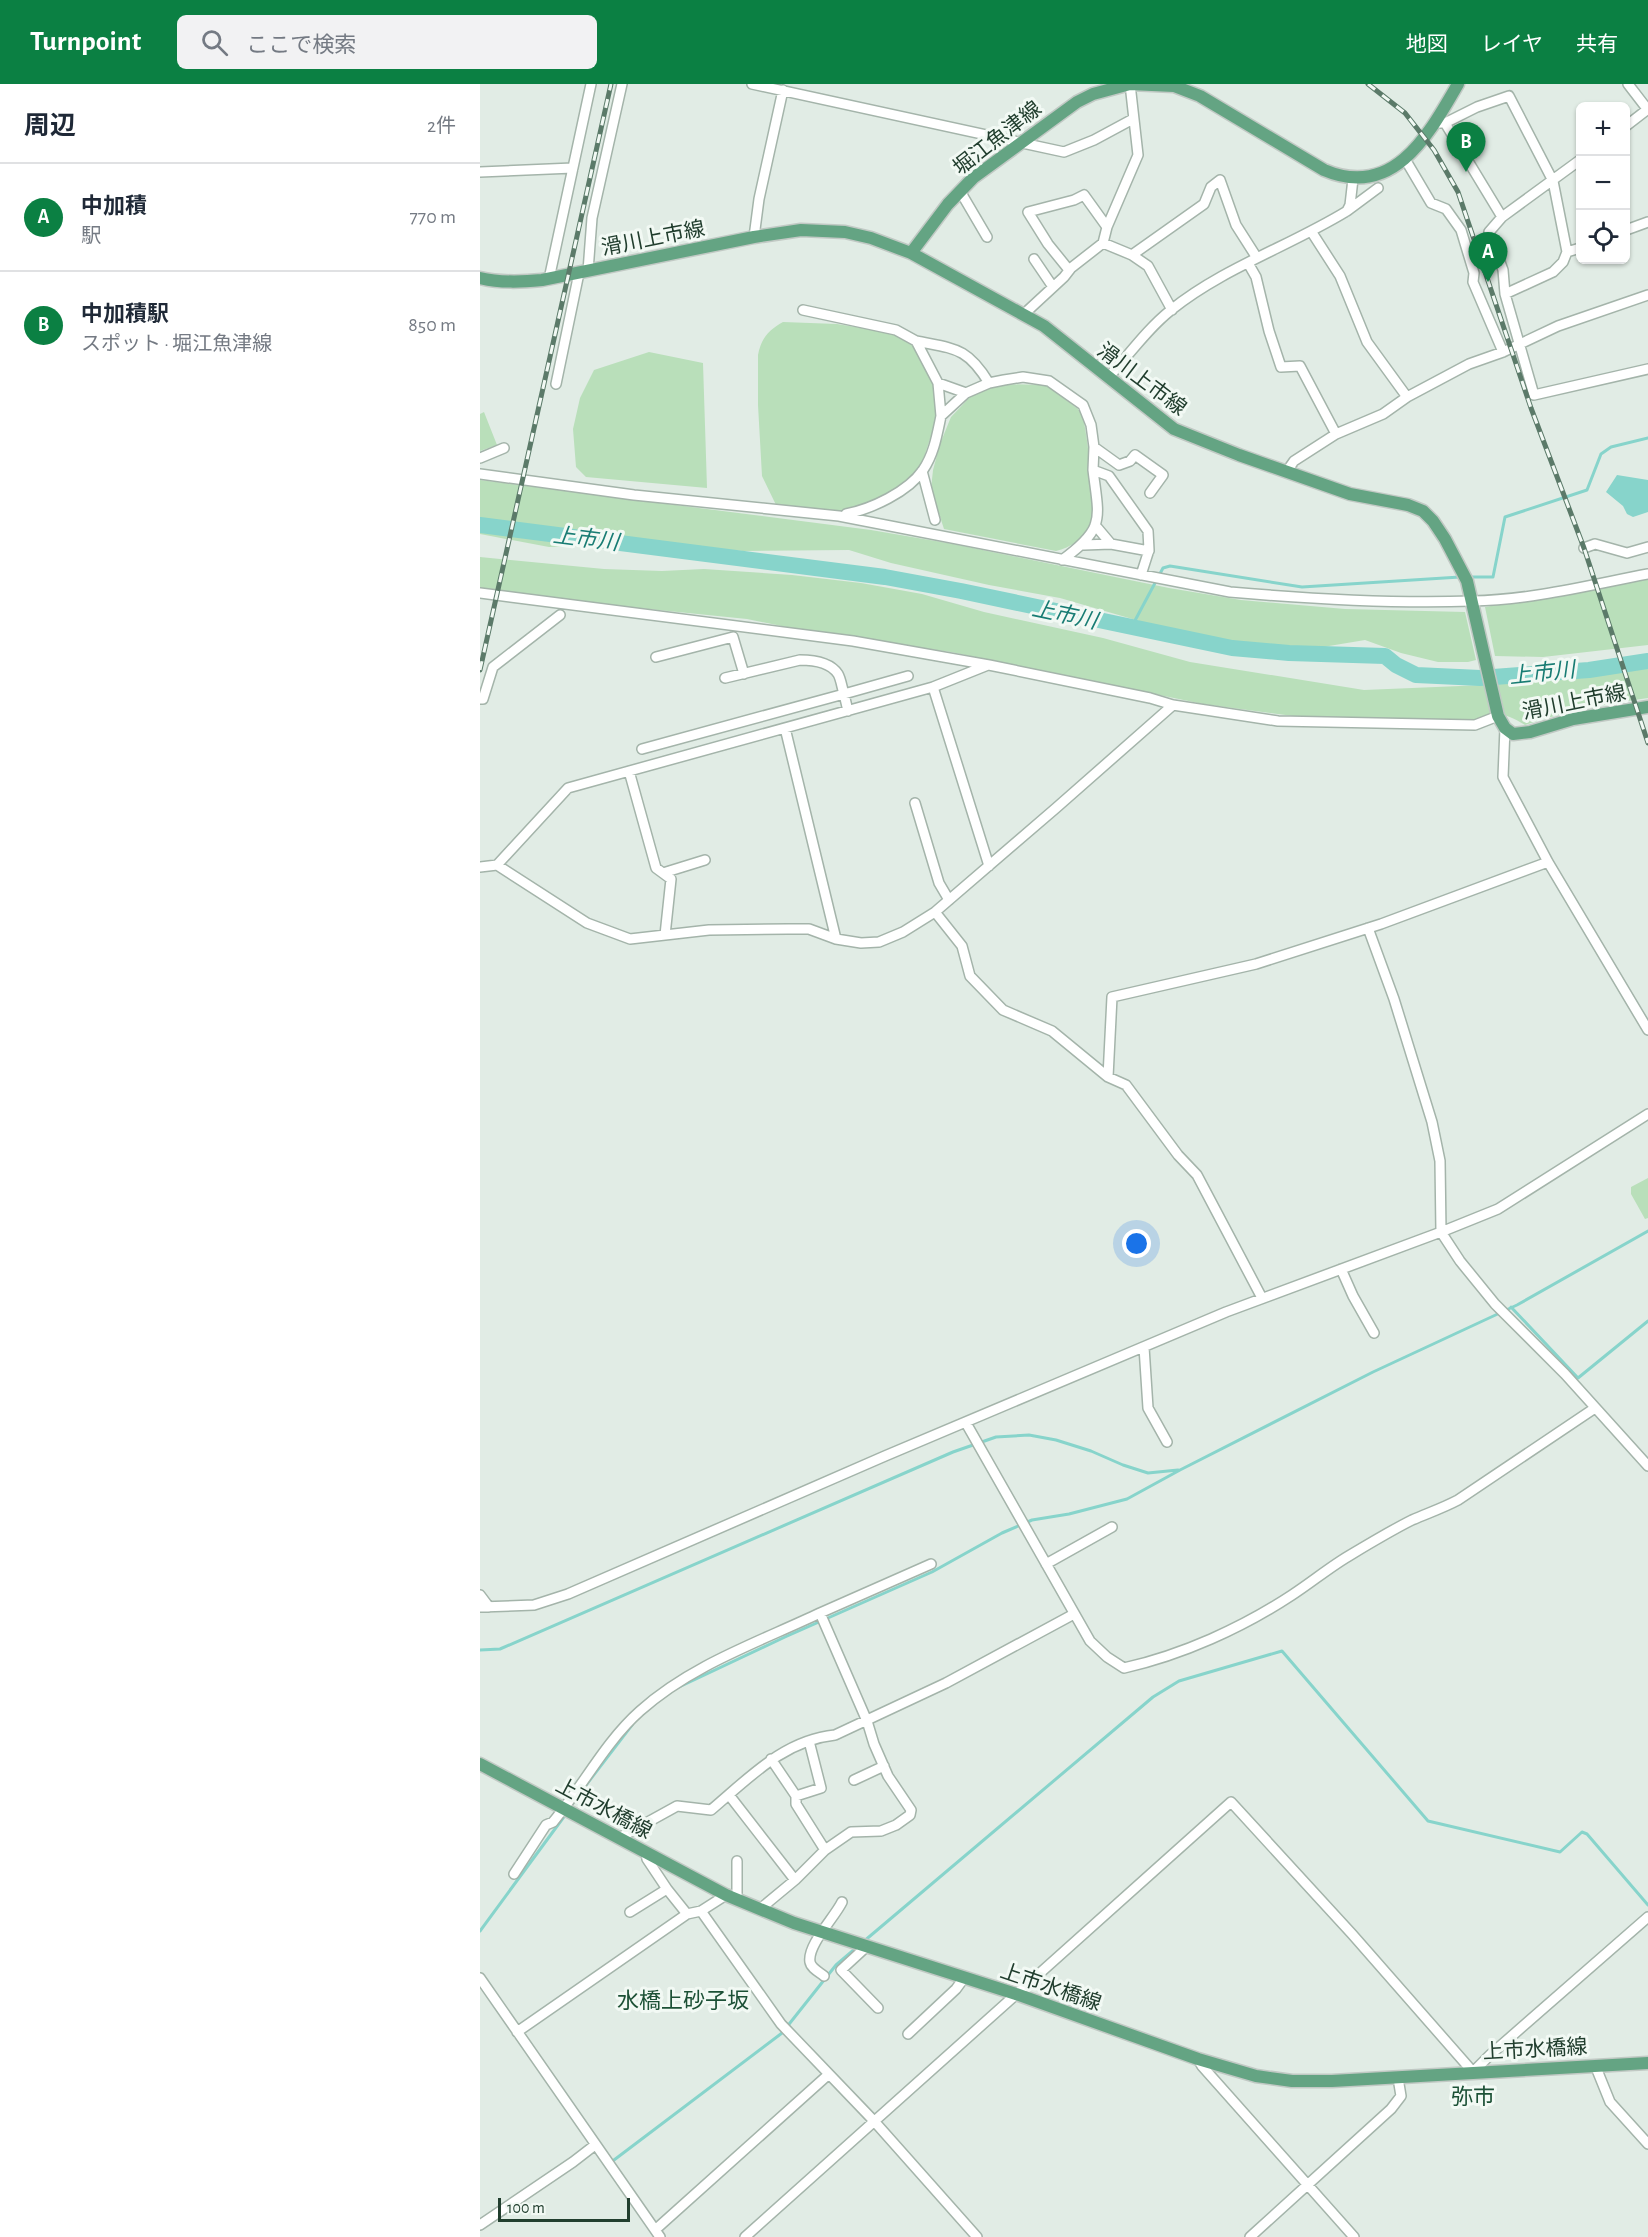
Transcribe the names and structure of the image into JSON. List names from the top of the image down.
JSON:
{
  "streets": {
    "main road": ["堀江魚津線", "滑川上市線", "上市水橋線"]
  },
  "crossings": [
    ["堀江魚津線", "滑川上市線"]
  ],
  "districts": ["水橋上砂子坂", "弥市"],
  "water": ["上市川"],
  "scale_bar": "100 m",
  "page": {
    "header": "Turnpoint",
    "search": "ここで検索",
    "nav": ["地図", "レイヤ", "共有"],
    "heading": ["周辺", "2件"],
    "map_buttons": ["+", "−"],
    "pins": ["B", "A"],
    "list": [
      {
        "mark": "A",
        "name": "中加積",
        "note": "駅",
        "value": "770 m"
      },
      {
        "mark": "B",
        "name": "中加積駅",
        "note": "スポット · 堀江魚津線",
        "value": "850 m"
      }
    ],
    "scale": "100 m"
  }
}
